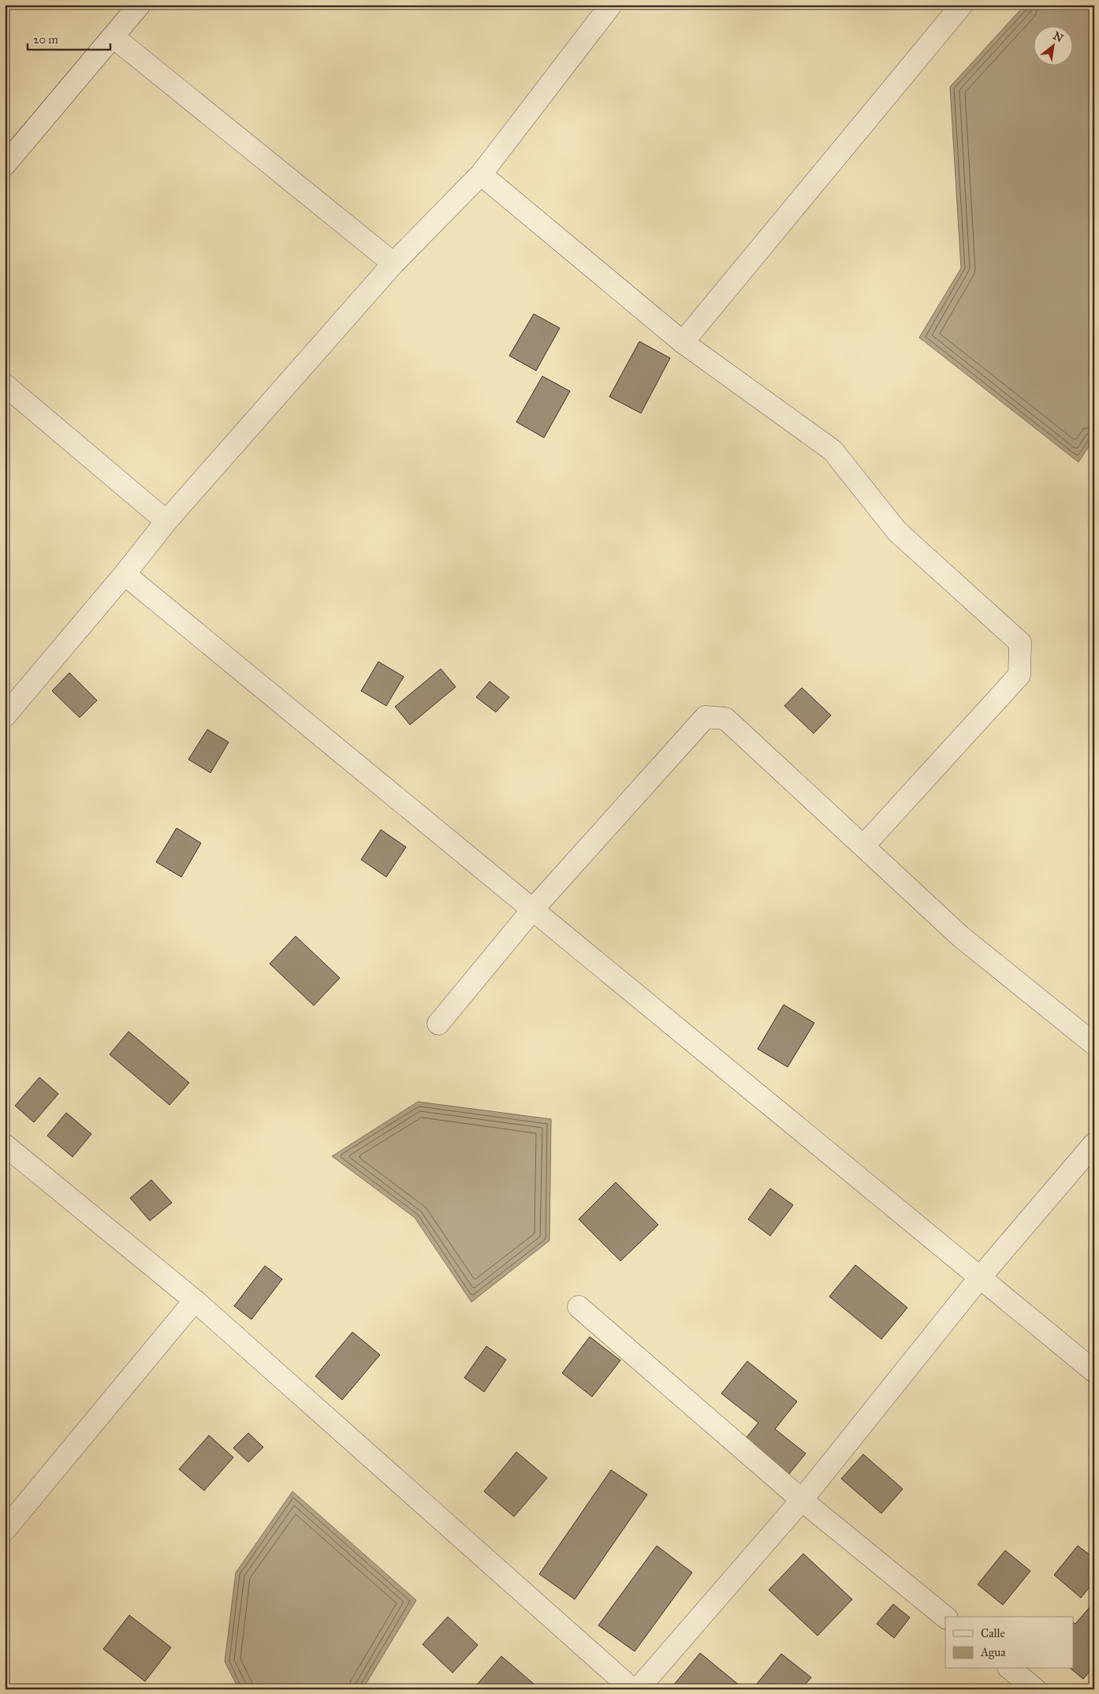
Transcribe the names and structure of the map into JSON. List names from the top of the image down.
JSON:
{
  "legend": ["Calle", "Agua"],
  "scale_bar": "20 m",
  "north": "top right"
}
